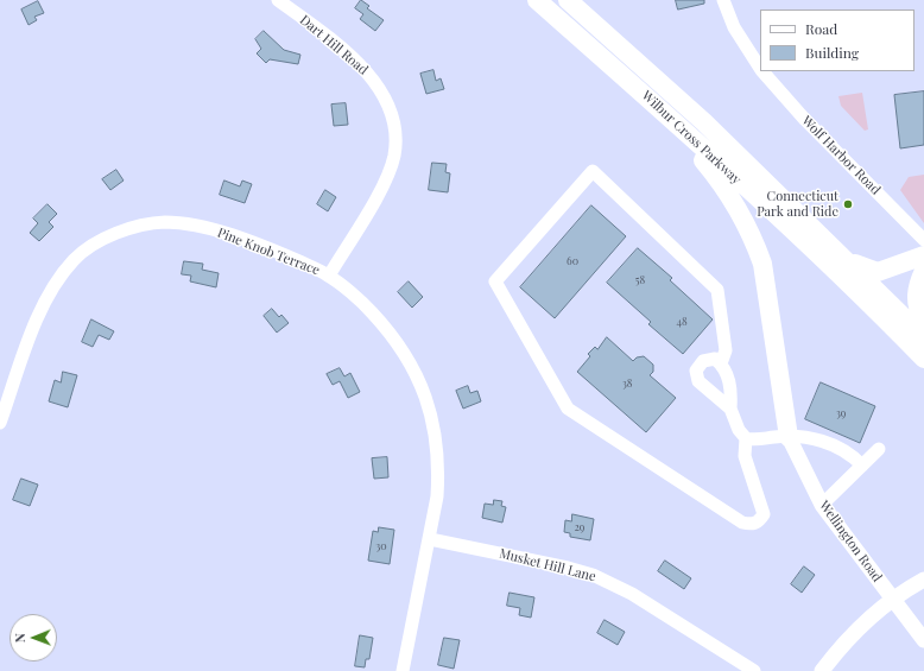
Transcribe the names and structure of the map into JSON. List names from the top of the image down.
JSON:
{
  "streets": {
    "highway": ["Wilbur Cross Parkway"],
    "main road": ["Wellington Road"],
    "street": [
      "Dart Hill Road",
      "Wolf Harbor Road",
      "Pine Knob Terrace",
      "Musket Hill Lane"
    ]
  },
  "crossings": [
    ["Dart Hill Road", "Pine Knob Terrace"],
    ["Pine Knob Terrace", "Musket Hill Lane"]
  ],
  "places": ["Connecticut Park and Ride"],
  "house_numbers": [
    "60",
    "58",
    "48",
    "38",
    "39",
    "29",
    "30"
  ],
  "legend": ["Road", "Building"],
  "north": "left"
}
